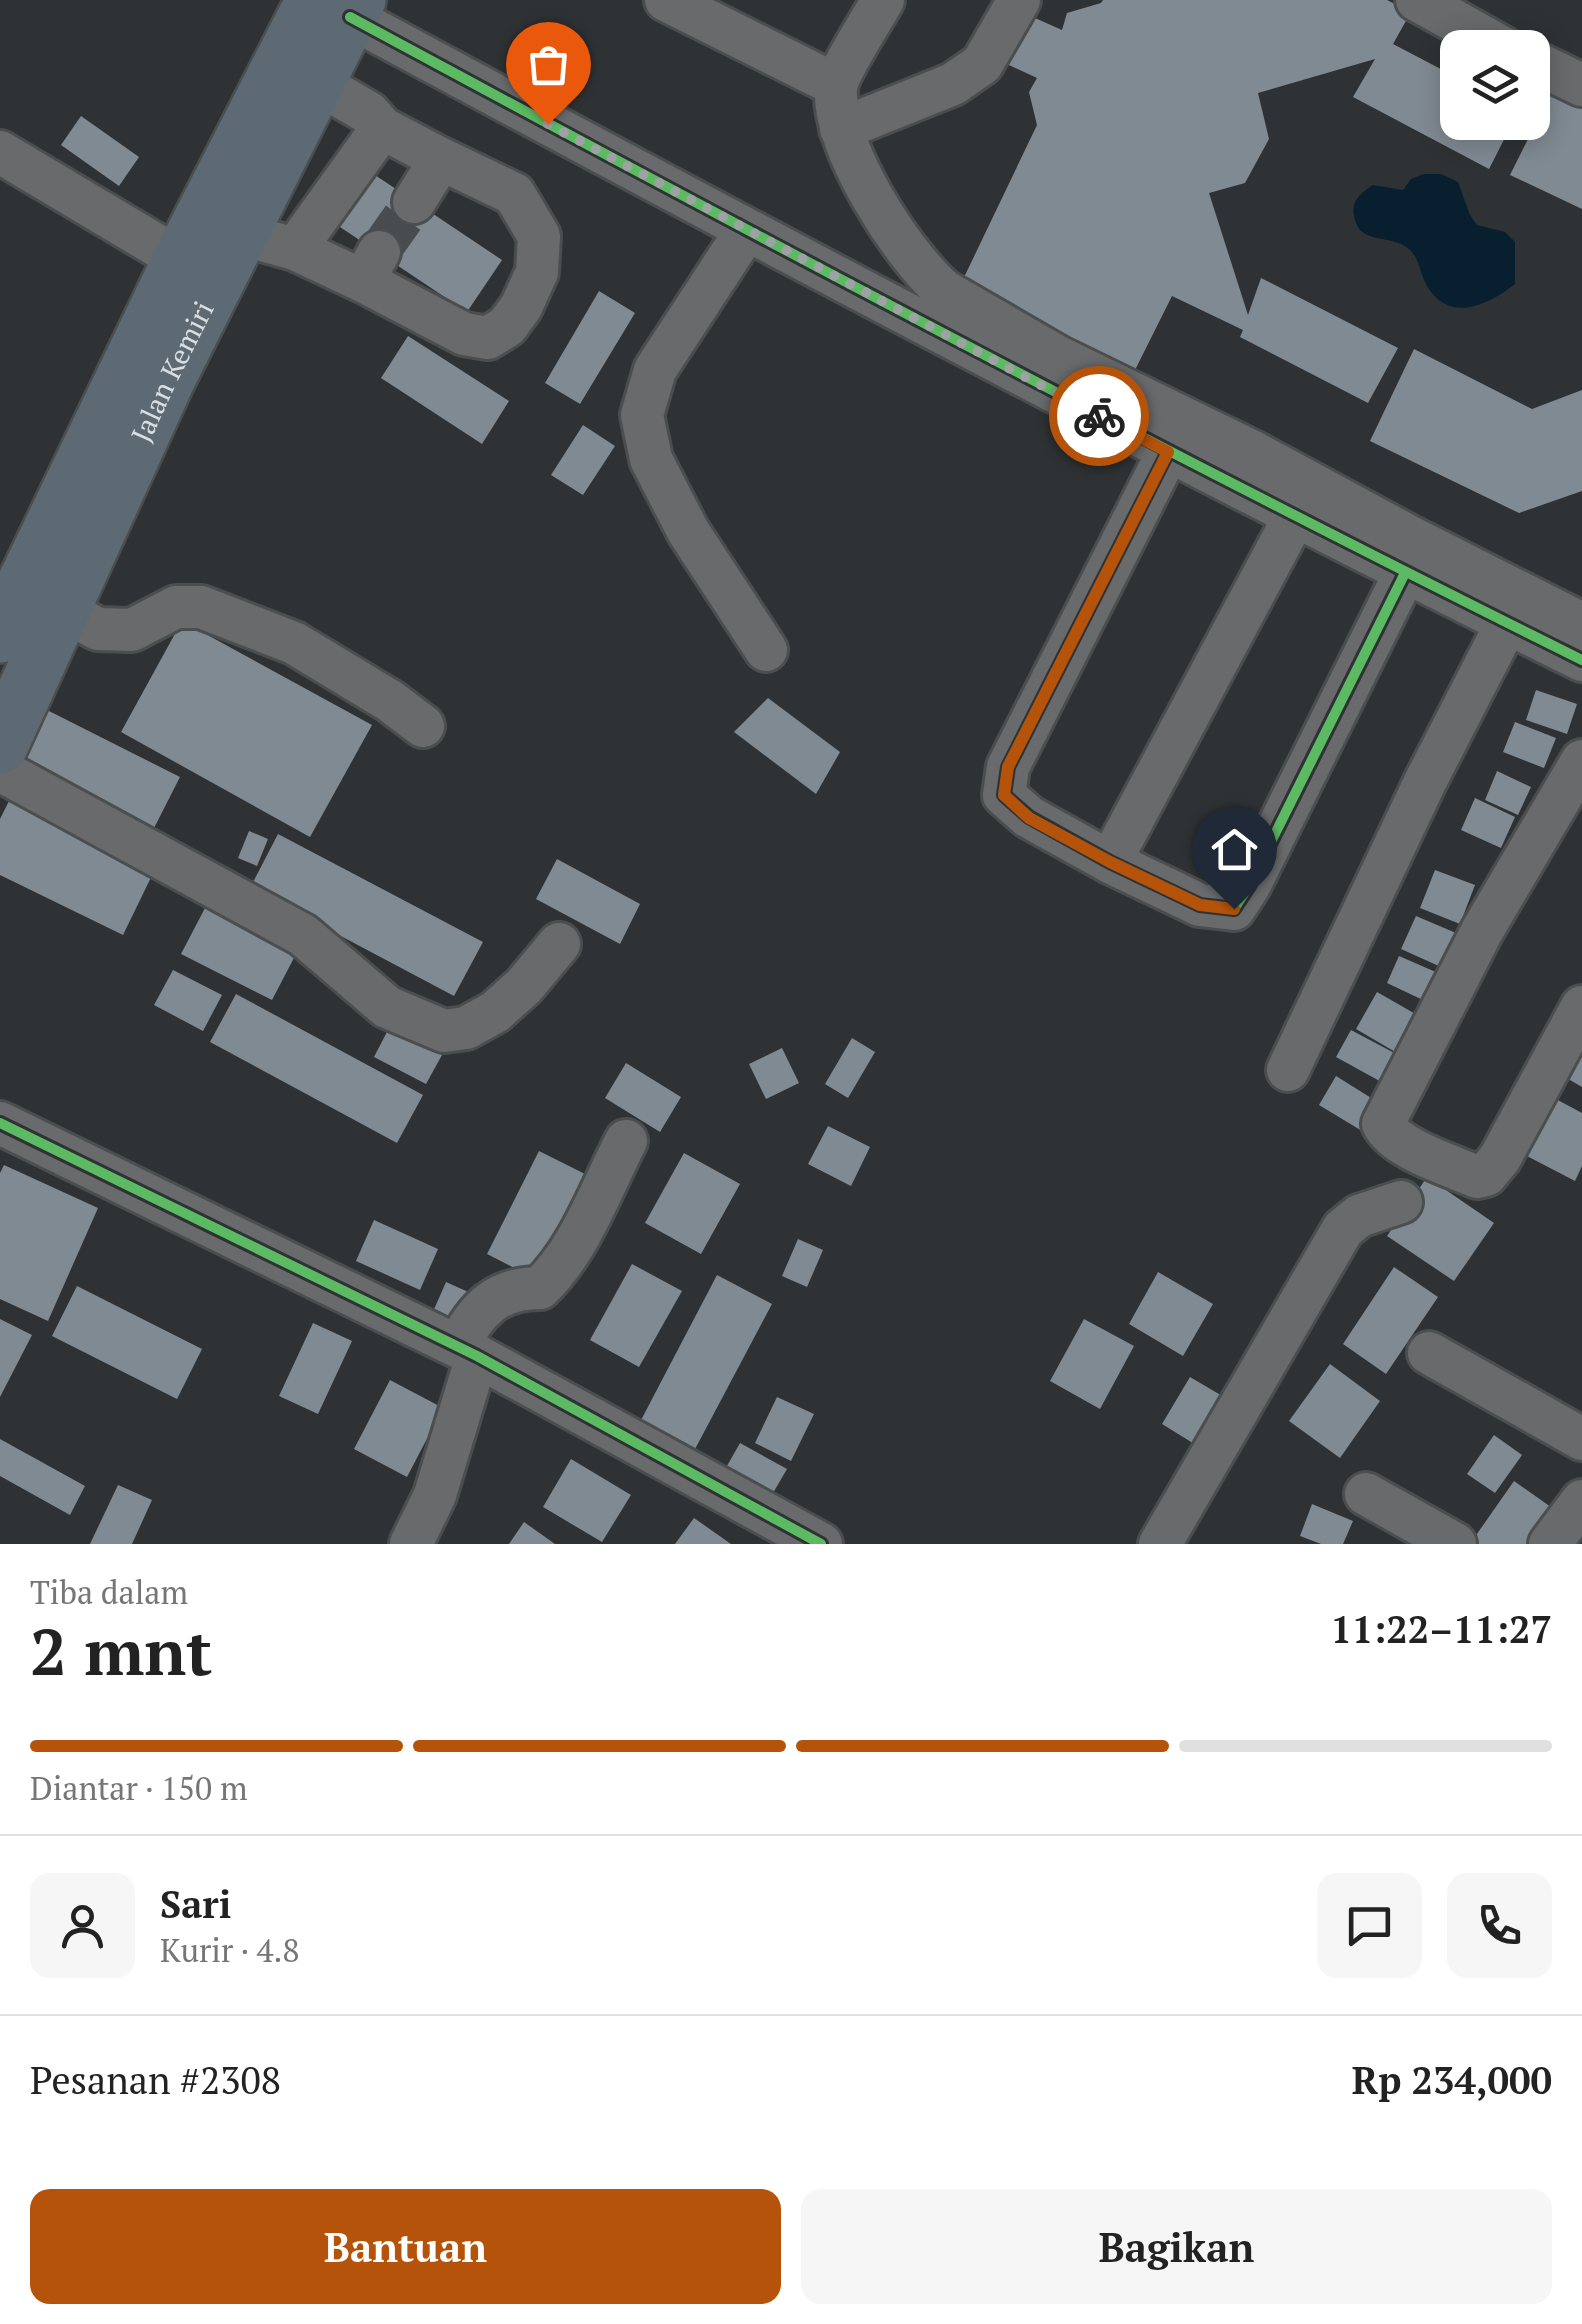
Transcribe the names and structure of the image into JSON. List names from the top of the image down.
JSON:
{
  "streets": {
    "highway": ["Jalan Kemiri"]
  },
  "page": {
    "heading": ["2 mnt", "Tiba dalam", "11:22–11:27"],
    "panel": [
      "Sari",
      "Kurir · 4.8",
      "Pesanan #2308",
      "Rp 234,000"
    ],
    "bar": "Diantar · 150 m",
    "buttons": ["Bantuan", "Bagikan"]
  }
}
